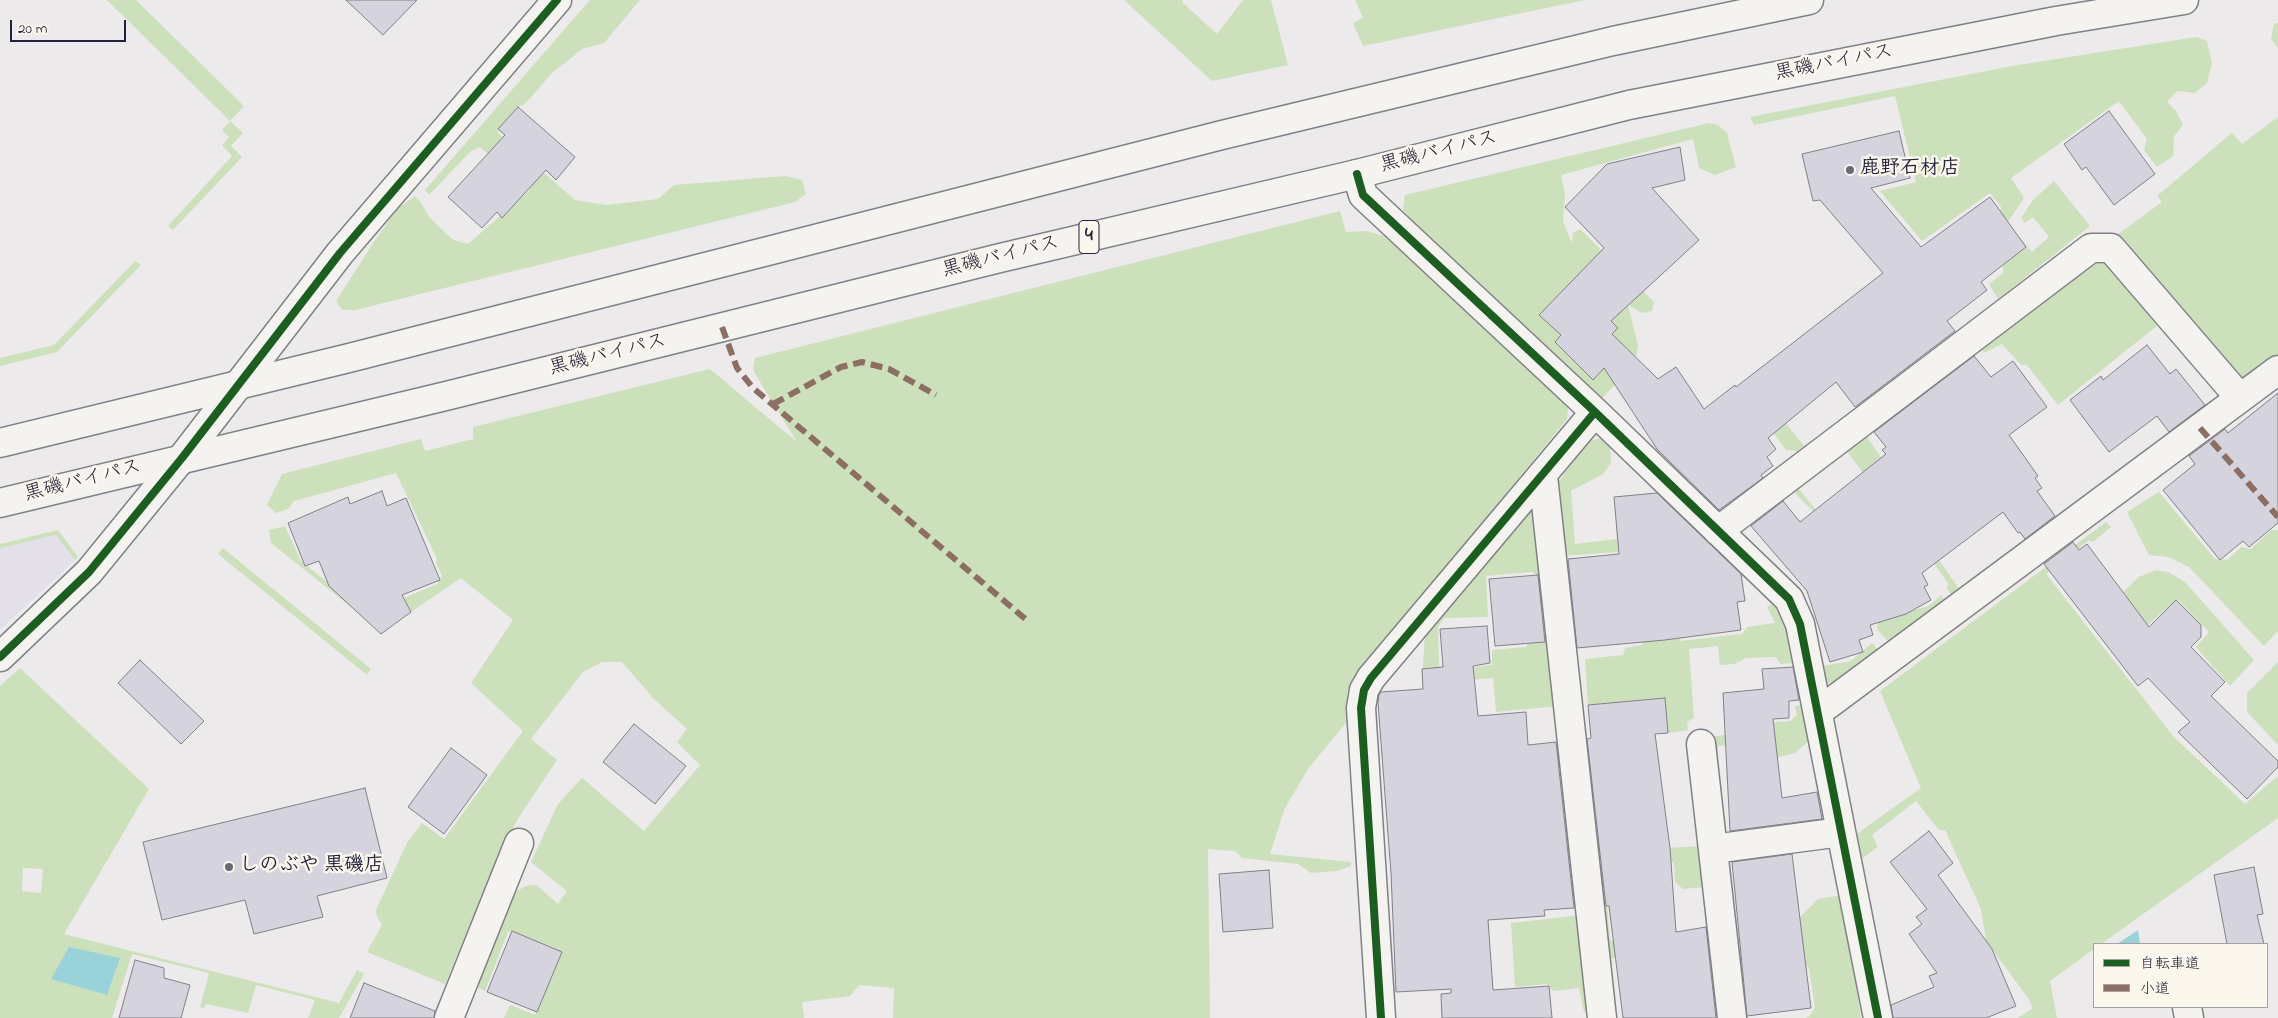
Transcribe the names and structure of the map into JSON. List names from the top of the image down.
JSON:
{
  "streets": {
    "main road": ["黒磯バイパス", "4"]
  },
  "places": ["鹿野石材店", "しのぶや 黒磯店"],
  "legend": ["自転車道", "小道"],
  "scale_bar": "20 m"
}
